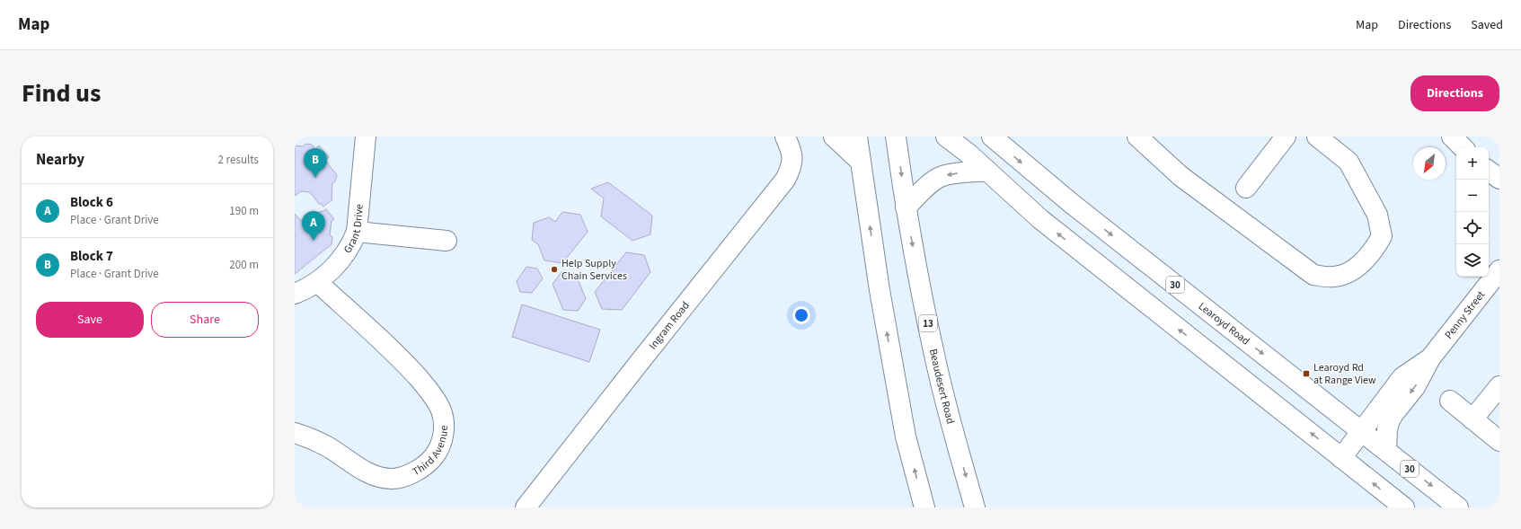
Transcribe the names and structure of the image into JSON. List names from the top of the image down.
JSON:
{
  "streets": {
    "main road": [
      "Grant Drive",
      "30",
      "Penny Street",
      "13",
      "Learoyd Road",
      "Ingram Road",
      "Beaudesert Road",
      "Third Avenue"
    ]
  },
  "crossings": [
    ["Grant Drive", "Third Avenue"],
    ["Penny Street", "Learoyd Road"]
  ],
  "places": {
    "other": ["Help Supply Chain Services"],
    "transit": ["Learoyd Rd at Range View"]
  },
  "north": "bottom left",
  "page": {
    "header": "Map",
    "nav": ["Map", "Directions", "Saved"],
    "title": "Find us",
    "buttons": [
      "Directions",
      ["Save", "Share"]
    ],
    "heading": ["Nearby", "2 results"],
    "map_buttons": ["+", "−"],
    "pins": ["B", "A"],
    "list": [
      {
        "mark": "A",
        "name": "Block 6",
        "note": "Place · Grant Drive",
        "value": "190 m"
      },
      {
        "mark": "B",
        "name": "Block 7",
        "note": "Place · Grant Drive",
        "value": "200 m"
      }
    ]
  }
}
